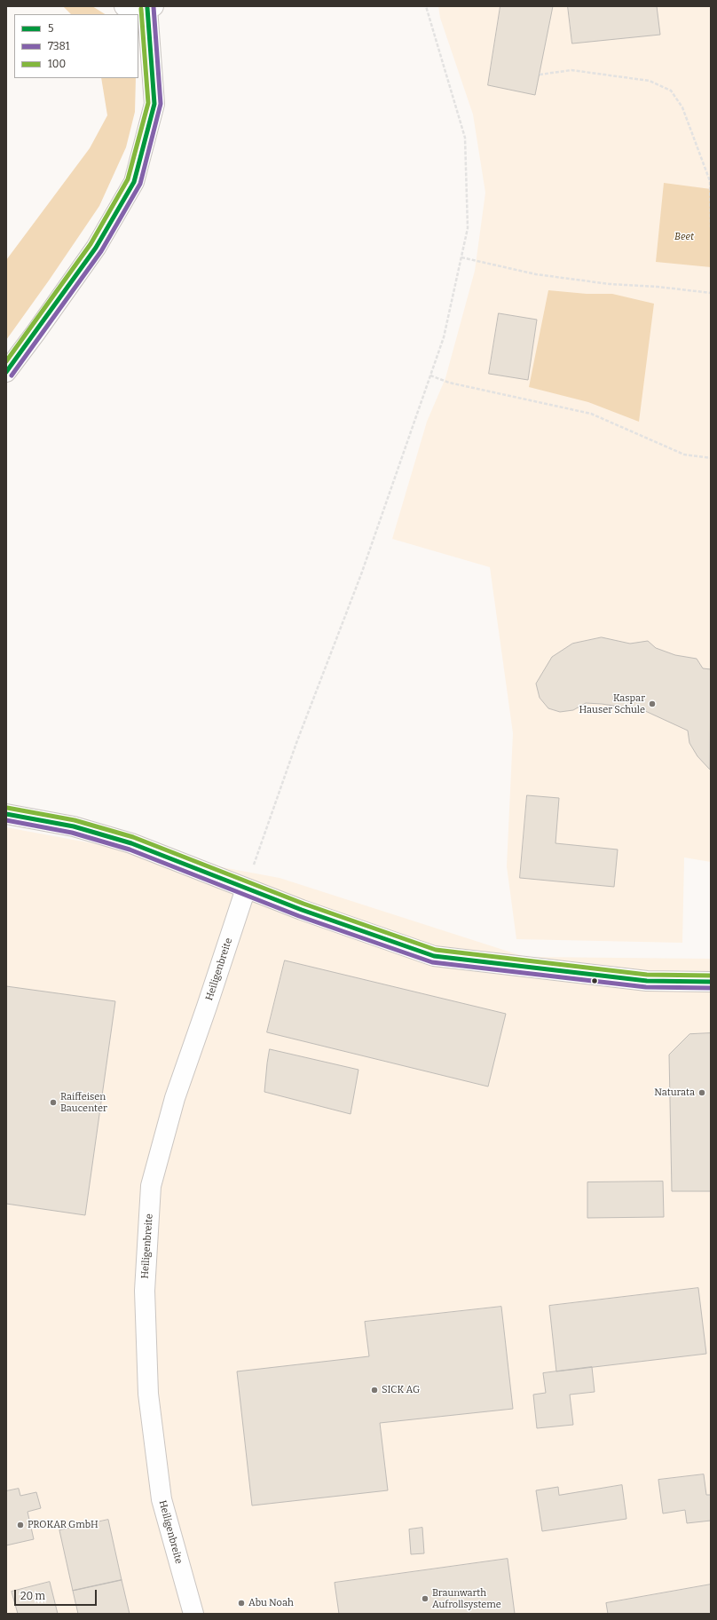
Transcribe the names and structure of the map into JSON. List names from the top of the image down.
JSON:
{
  "streets": {
    "street": ["Heiligenbreite"]
  },
  "parks": ["Beet"],
  "places": [
    "Kaspar Hauser Schule",
    "Naturata",
    "Raiffeisen Baucenter",
    "SICK AG",
    "PROKAR GmbH",
    "Braunwarth Aufrollsysteme",
    "Abu Noah"
  ],
  "lines": ["transit line 7381", "transit line 5", "transit line 100"],
  "legend": ["5", "7381", "100"],
  "scale_bar": "20 m"
}
